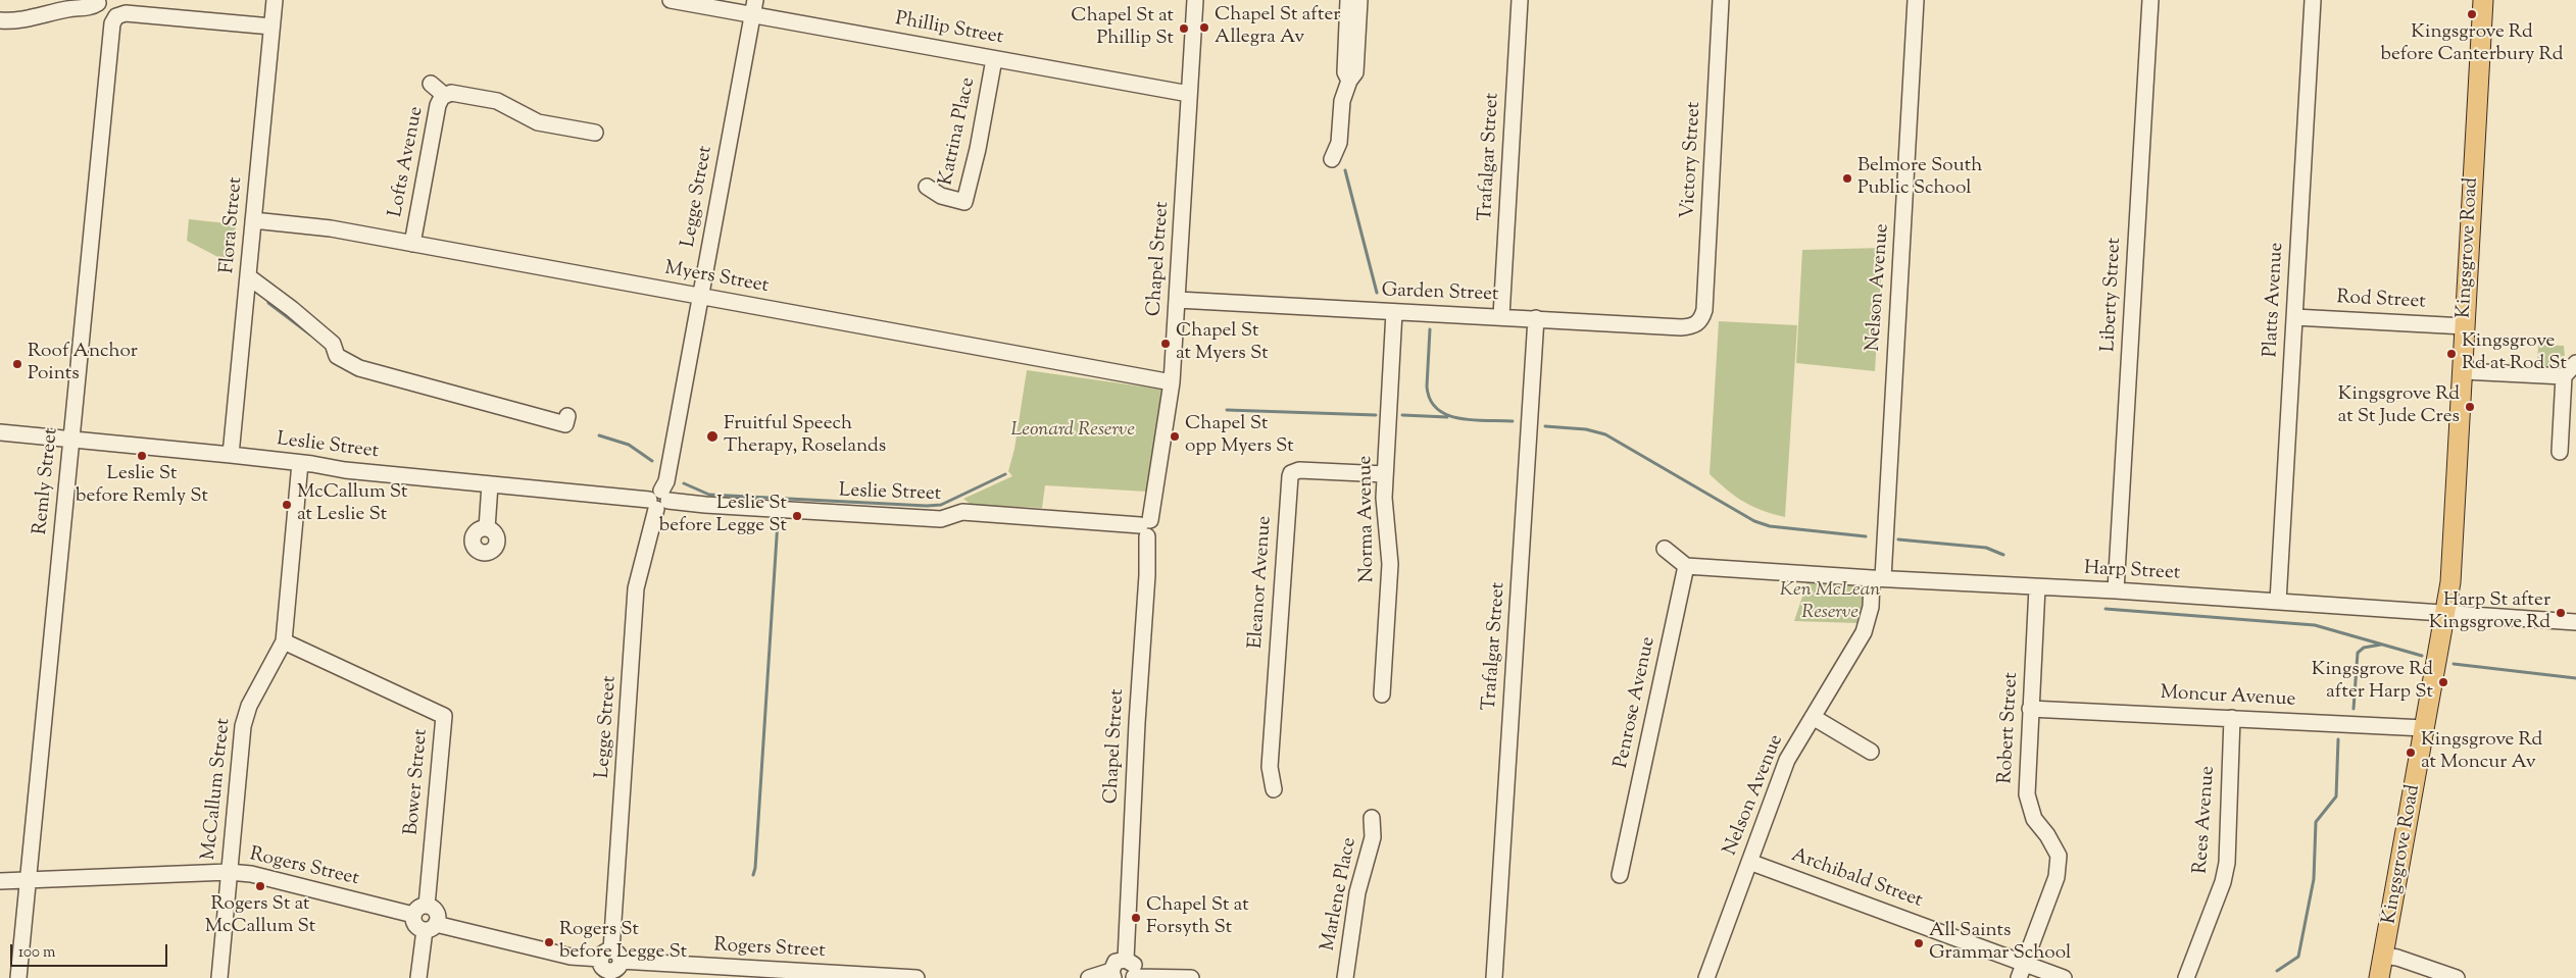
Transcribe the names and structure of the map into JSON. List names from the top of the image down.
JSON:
{
  "streets": {
    "main road": ["Kingsgrove Road"],
    "street": [
      "Phillip Street",
      "Katrina Place",
      "Trafalgar Street",
      "Victory Street",
      "Lofts Avenue",
      "Legge Street",
      "Flora Street",
      "Chapel Street",
      "Myers Street",
      "Nelson Avenue",
      "Garden Street",
      "Liberty Street",
      "Platts Avenue",
      "Rod Street",
      "Leslie Street",
      "Remly Street",
      "Norma Avenue",
      "Harp Street",
      "Eleanor Avenue",
      "Moncur Avenue",
      "Penrose Avenue",
      "Robert Street",
      "Bower Street",
      "McCallum Street",
      "Rees Avenue",
      "Rogers Street",
      "Archibald Street",
      "Marlene Place"
    ]
  },
  "crossings": [
    ["Phillip Street", "Katrina Place"],
    ["Phillip Street", "Legge Street"],
    ["Phillip Street", "Chapel Street"],
    ["Trafalgar Street", "Garden Street"],
    ["Victory Street", "Garden Street"],
    ["Lofts Avenue", "Myers Street"],
    ["Legge Street", "Myers Street"],
    ["Legge Street", "Leslie Street"],
    ["Legge Street", "Rogers Street"],
    ["Flora Street", "Myers Street"],
    ["Flora Street", "Leslie Street"],
    ["Kingsgrove Road", "Rod Street"],
    ["Kingsgrove Road", "Harp Street"],
    ["Kingsgrove Road", "Moncur Avenue"],
    ["Chapel Street", "Myers Street"],
    ["Chapel Street", "Garden Street"],
    ["Chapel Street", "Leslie Street"],
    ["Nelson Avenue", "Harp Street"],
    ["Nelson Avenue", "Archibald Street"],
    ["Garden Street", "Norma Avenue"],
    ["Liberty Street", "Harp Street"],
    ["Platts Avenue", "Rod Street"],
    ["Platts Avenue", "Harp Street"],
    ["Leslie Street", "Remly Street"],
    ["Leslie Street", "McCallum Street"],
    ["Remly Street", "Rogers Street"],
    ["Norma Avenue", "Eleanor Avenue"],
    ["Harp Street", "Penrose Avenue"],
    ["Harp Street", "Robert Street"],
    ["Moncur Avenue", "Robert Street"],
    ["Moncur Avenue", "Rees Avenue"],
    ["Robert Street", "Archibald Street"],
    ["Bower Street", "McCallum Street"],
    ["Bower Street", "Rogers Street"],
    ["McCallum Street", "Rogers Street"]
  ],
  "parks": ["Leonard Reserve", "Ken McLean Reserve"],
  "places": [
    "Kingsgrove Rd before Canterbury Rd",
    "Chapel St after Allegra Av",
    "Chapel St at Phillip St",
    "Belmore South Public School",
    "Chapel St at Myers St",
    "Kingsgrove Rd at Rod St",
    "Roof Anchor Points",
    "Kingsgrove Rd at St Jude Cres",
    "Fruitful Speech Therapy, Roselands",
    "Chapel St opp Myers St",
    "Leslie St before Remly St",
    "McCallum St at Leslie St",
    "Leslie St before Legge St",
    "Harp St after Kingsgrove Rd",
    "Kingsgrove Rd after Harp St",
    "Kingsgrove Rd at Moncur Av",
    "Rogers St at McCallum St",
    "Chapel St at Forsyth St",
    "Rogers St before Legge St",
    "All Saints Grammar School"
  ],
  "scale_bar": "100 m"
}
